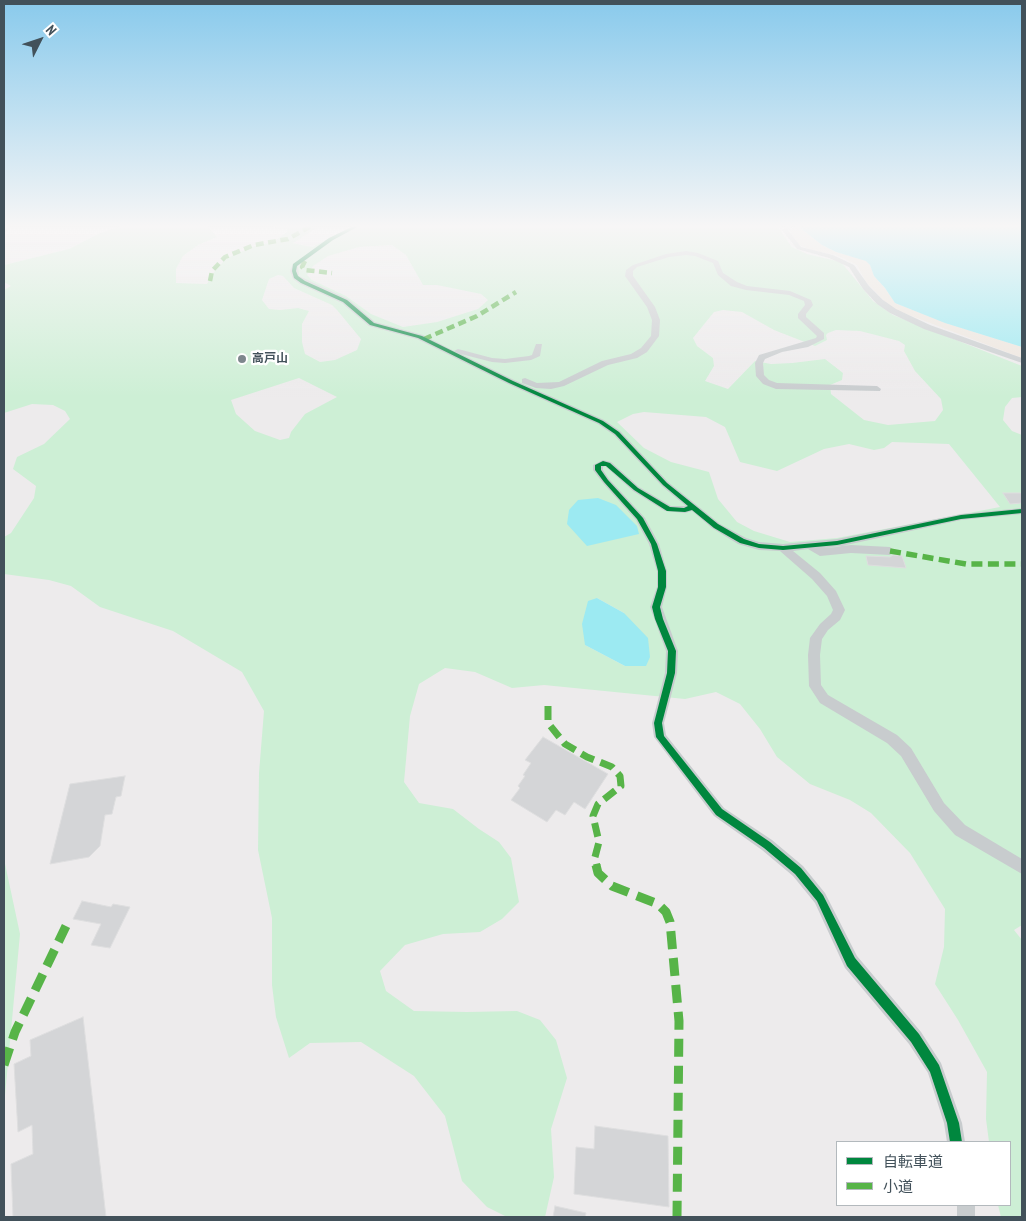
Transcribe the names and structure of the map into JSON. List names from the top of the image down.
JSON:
{
  "places": ["高戸山"],
  "legend": ["自転車道", "小道"],
  "north": "top right"
}
